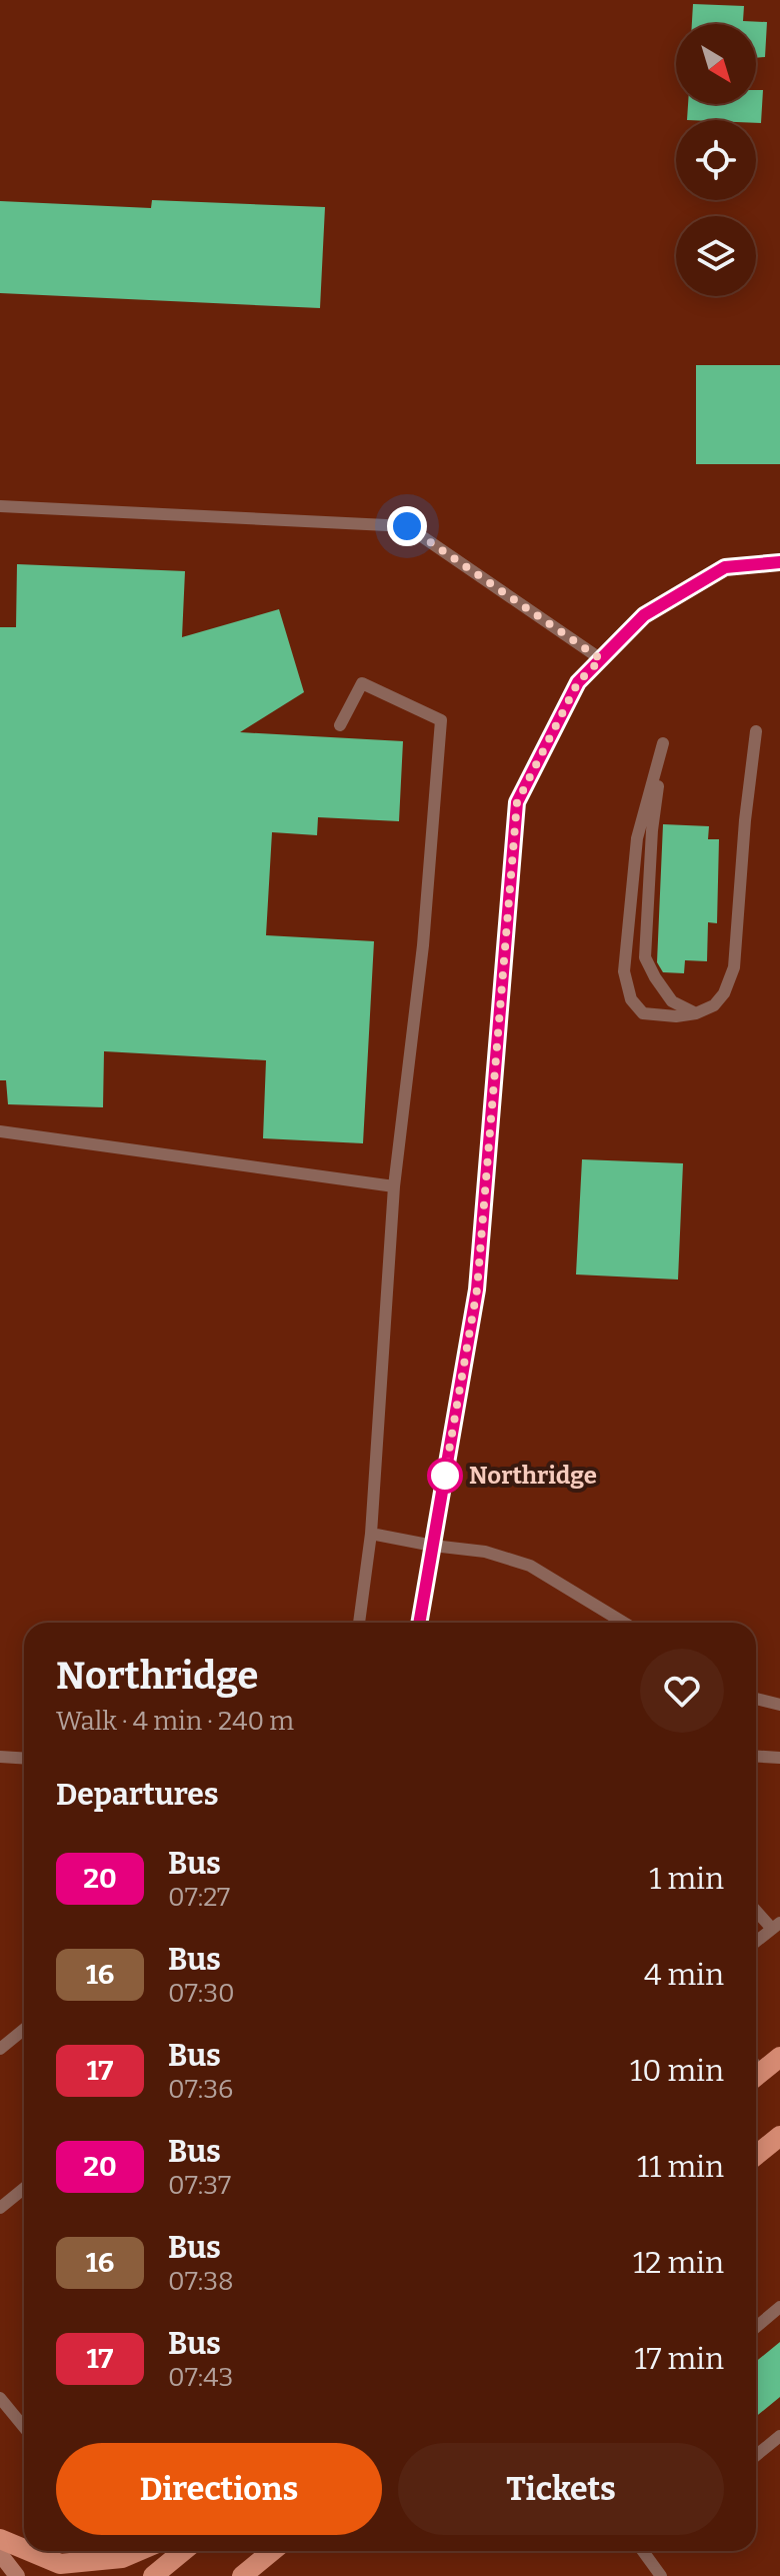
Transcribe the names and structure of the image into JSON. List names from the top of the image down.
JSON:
{
  "places": ["Northridge"],
  "lines": ["bus line 20"],
  "north": "bottom right",
  "page": {
    "heading": [
      ["Northridge", "Walk · 4 min · 240 m"],
      "Departures"
    ],
    "list": [
      {
        "mark": "20",
        "name": "Bus",
        "note": "07:27",
        "value": "1 min"
      },
      {
        "mark": "16",
        "name": "Bus",
        "note": "07:30",
        "value": "4 min"
      },
      {
        "mark": "17",
        "name": "Bus",
        "note": "07:36",
        "value": "10 min"
      },
      {
        "mark": "20",
        "name": "Bus",
        "note": "07:37",
        "value": "11 min"
      },
      {
        "mark": "16",
        "name": "Bus",
        "note": "07:38",
        "value": "12 min"
      },
      {
        "mark": "17",
        "name": "Bus",
        "note": "07:43",
        "value": "17 min"
      }
    ],
    "buttons": ["Directions", "Tickets"]
  }
}
